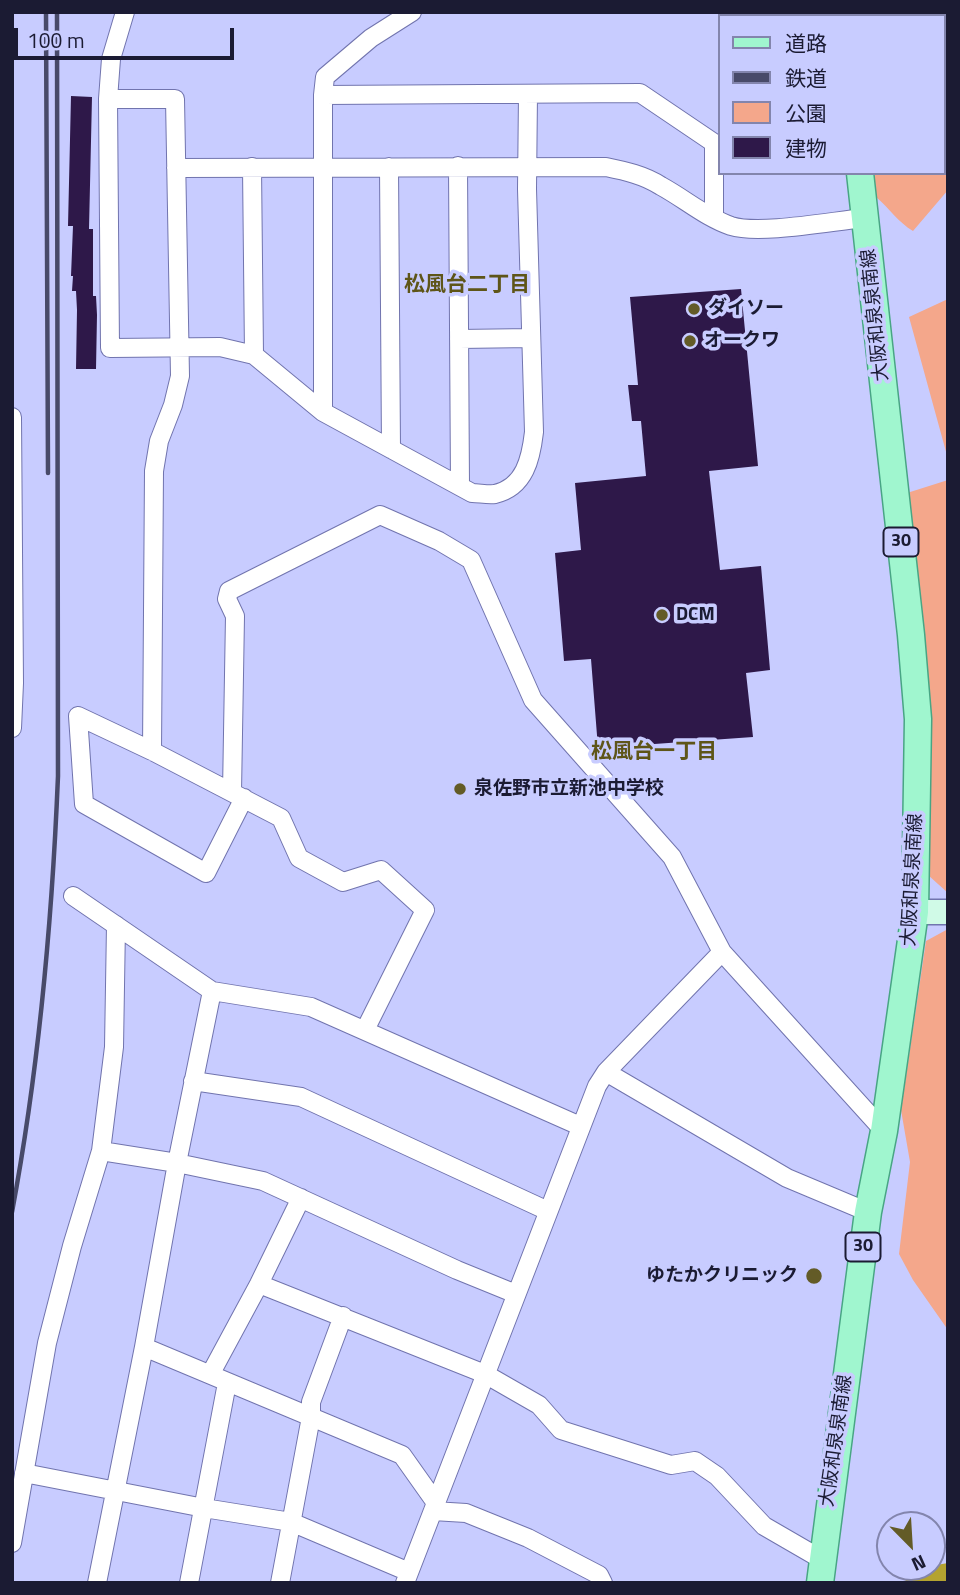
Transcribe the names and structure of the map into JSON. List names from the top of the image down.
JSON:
{
  "streets": {
    "main road": ["大阪和泉泉南線", "30"]
  },
  "districts": ["松風台二丁目", "松風台一丁目"],
  "places": [
    "ダイソー",
    "オークワ",
    "DCM",
    "泉佐野市立新池中学校",
    "ゆたかクリニック"
  ],
  "legend": [
    "道路",
    "鉄道",
    "公園",
    "建物"
  ],
  "scale_bar": "100 m",
  "north": "bottom right"
}
